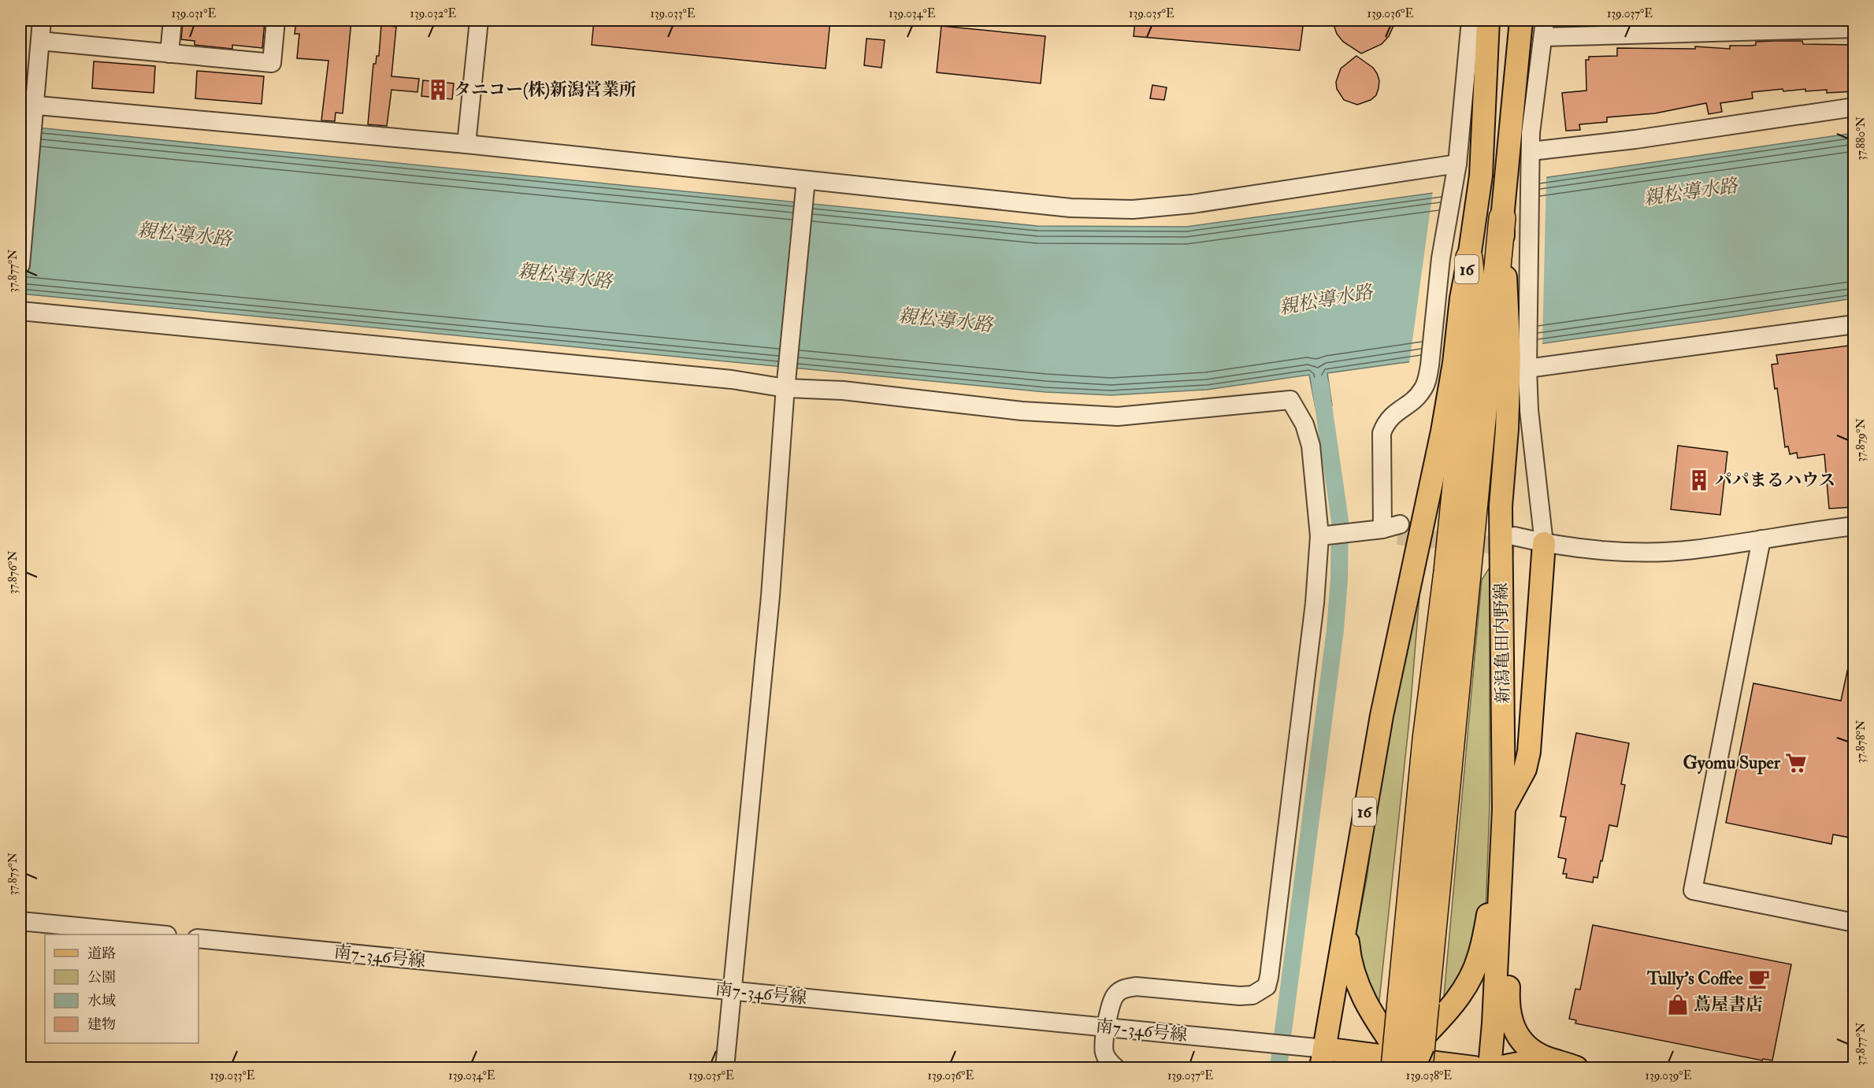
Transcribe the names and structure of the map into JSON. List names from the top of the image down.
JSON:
{
  "streets": {
    "main road": ["16", "新潟亀田内野線"],
    "street": ["南7-346号線"]
  },
  "crossings": [
    ["16", "新潟亀田内野線"],
    ["16", "南7-346号線"]
  ],
  "water": ["親松導水路"],
  "places": {
    "building": ["タニコー(株)新潟営業所", "パパまるハウス"],
    "supermarket": ["Gyomu Super"],
    "cafe": ["Tully's Coffee"],
    "shop": ["蔦屋書店"]
  },
  "legend": [
    "道路",
    "公園",
    "水域",
    "建物"
  ],
  "coordinates": [
    "139.031°E",
    "139.032°E",
    "139.033°E",
    "139.034°E",
    "139.035°E",
    "139.036°E",
    "139.037°E",
    "37.880°N",
    "37.877°N",
    "37.879°N",
    "37.876°N",
    "37.878°N",
    "37.875°N",
    "139.038°E",
    "139.039°E"
  ]
}
